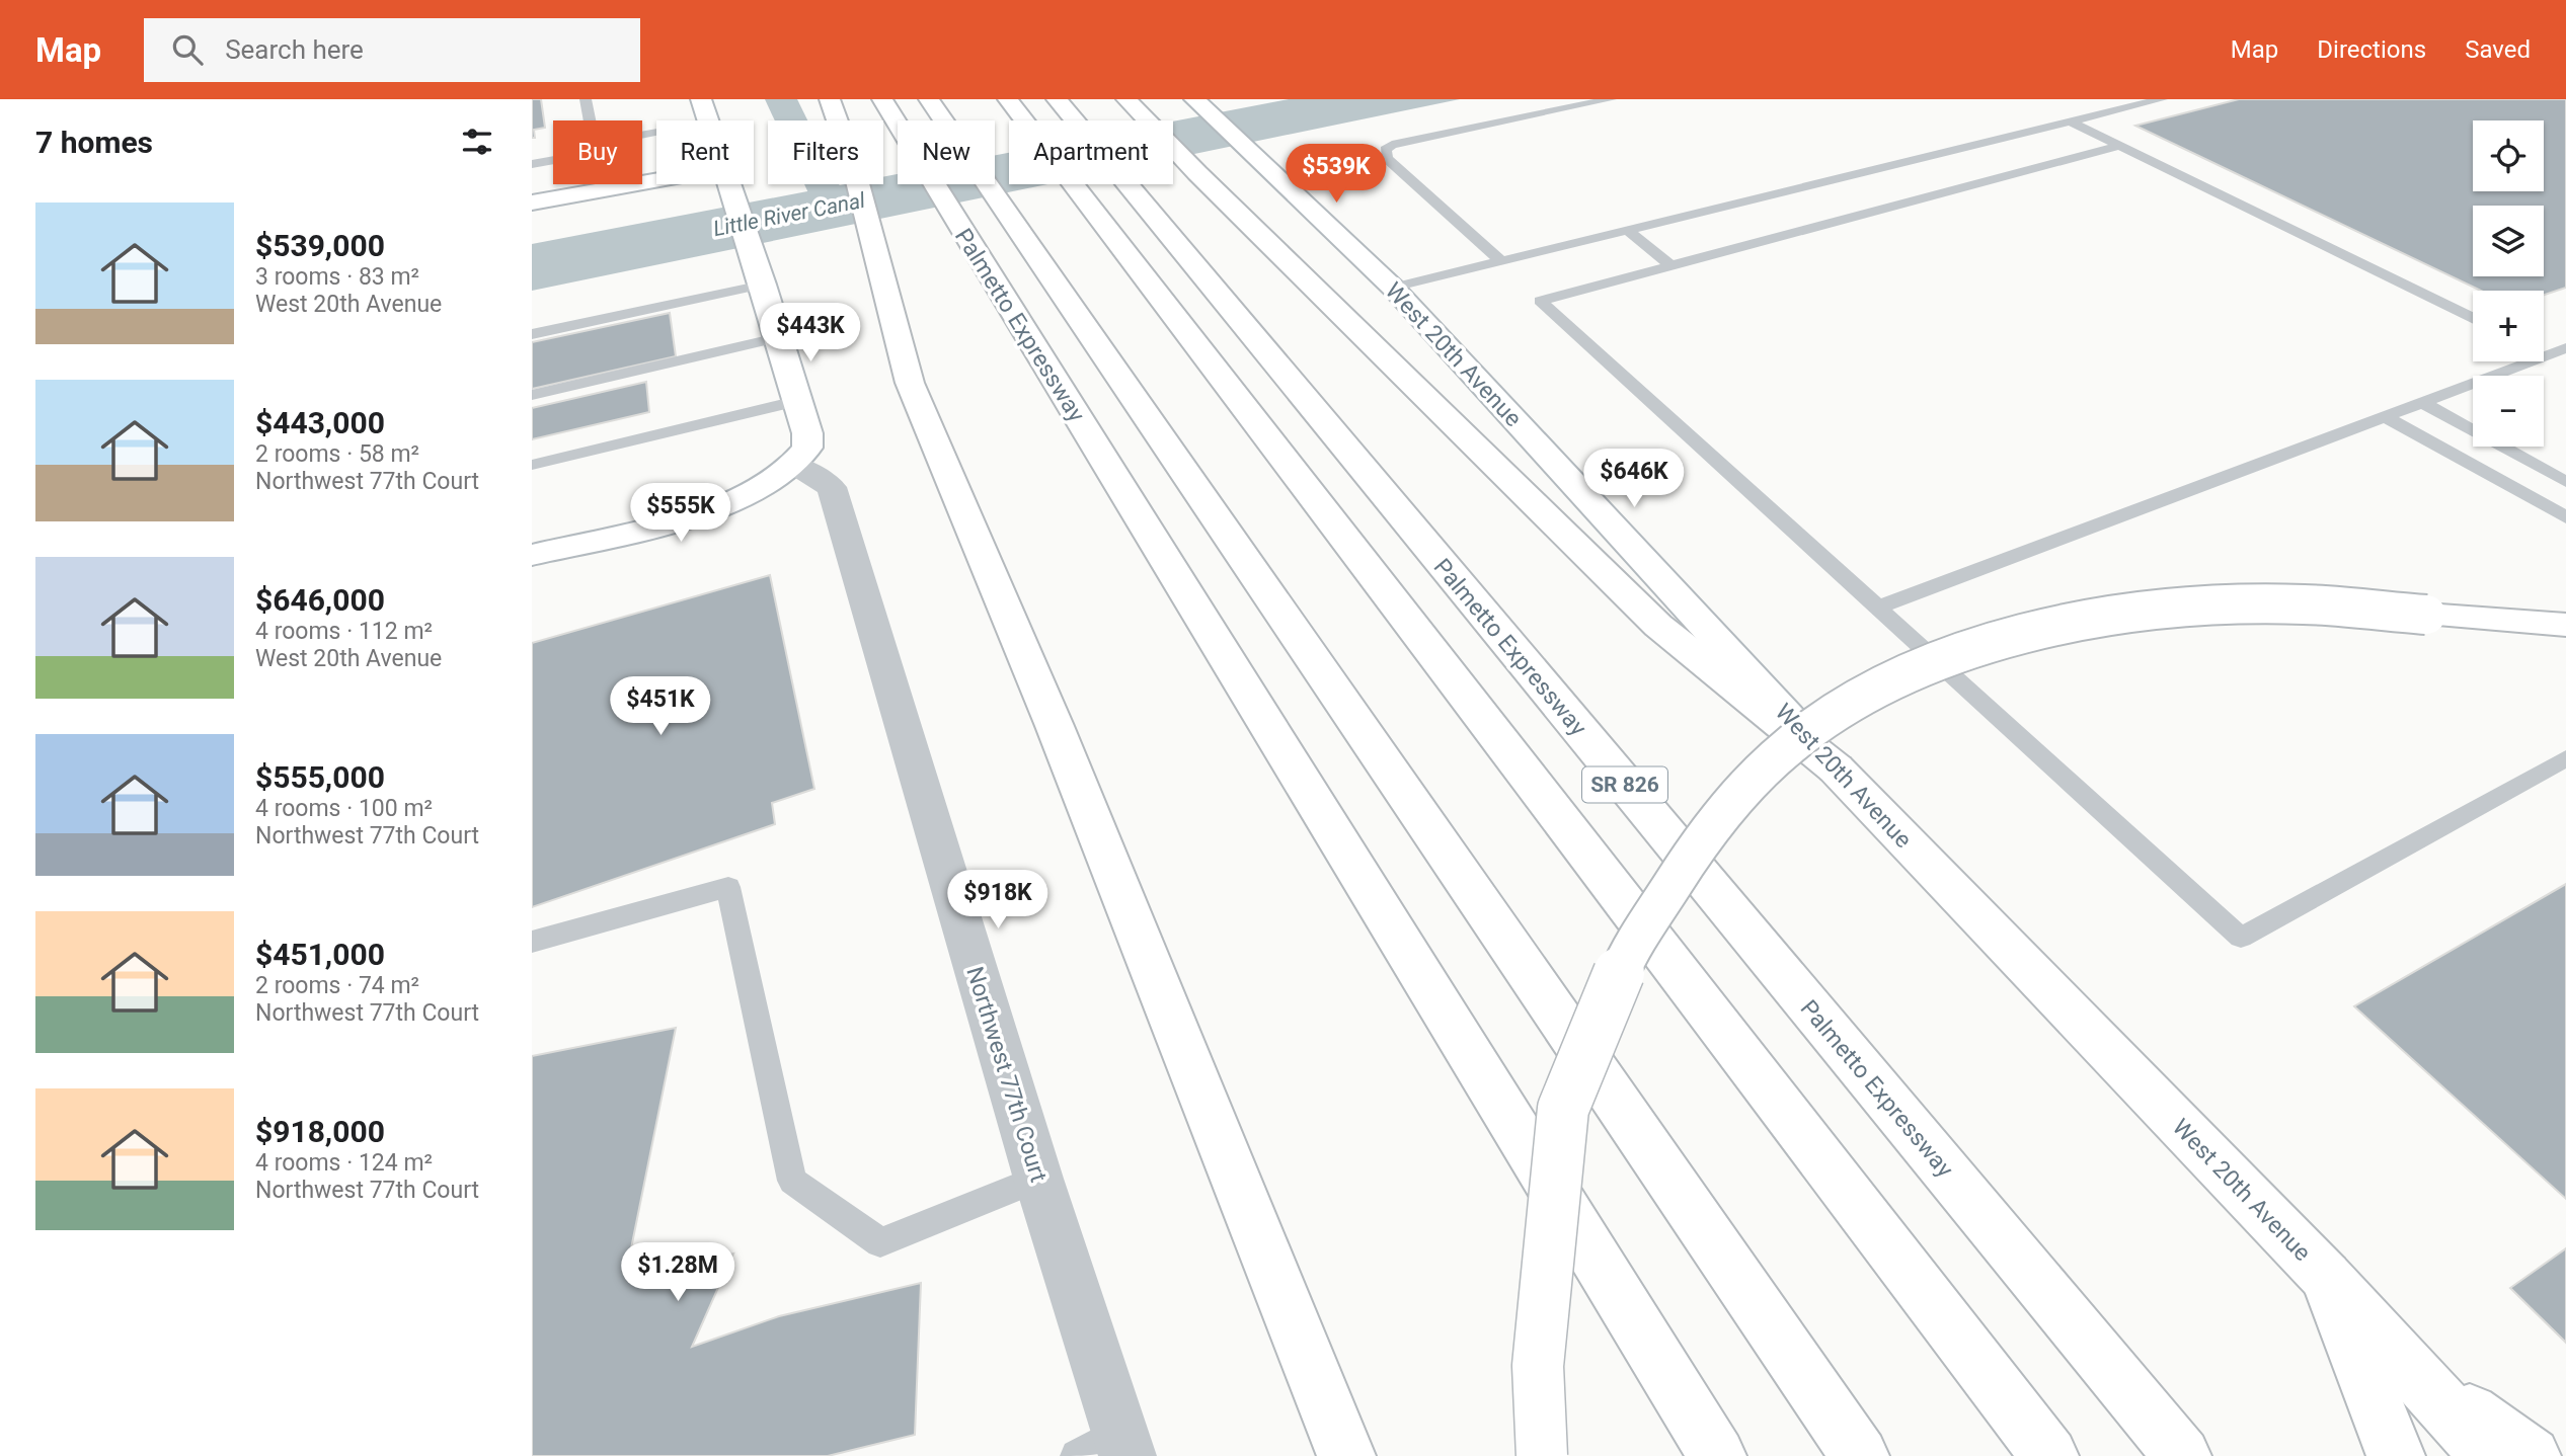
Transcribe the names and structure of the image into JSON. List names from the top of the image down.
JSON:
{
  "streets": {
    "main road": ["Palmetto Expressway", "West 20th Avenue", "SR 826"],
    "street": ["Northwest 77th Court"]
  },
  "water": ["Little River Canal"],
  "page": {
    "header": "Map",
    "search": "Search here",
    "nav": ["Map", "Directions", "Saved"],
    "heading": "7 homes",
    "map_buttons": ["+", "−"],
    "chip": [
      "Buy",
      "Rent",
      "Filters",
      "New",
      "Apartment"
    ],
    "price": [
      "$539K",
      "$443K",
      "$646K",
      "$555K",
      "$451K",
      "$918K",
      "$1.28M"
    ],
    "list": [
      {
        "name": "$539,000",
        "note": "3 rooms · 83 m² · West 20th Avenue"
      },
      {
        "name": "$443,000",
        "note": "2 rooms · 58 m² · Northwest 77th Court"
      },
      {
        "name": "$646,000",
        "note": "4 rooms · 112 m² · West 20th Avenue"
      },
      {
        "name": "$555,000",
        "note": "4 rooms · 100 m² · Northwest 77th Court"
      },
      {
        "name": "$451,000",
        "note": "2 rooms · 74 m² · Northwest 77th Court"
      },
      {
        "name": "$918,000",
        "note": "4 rooms · 124 m² · Northwest 77th Court"
      }
    ]
  }
}
